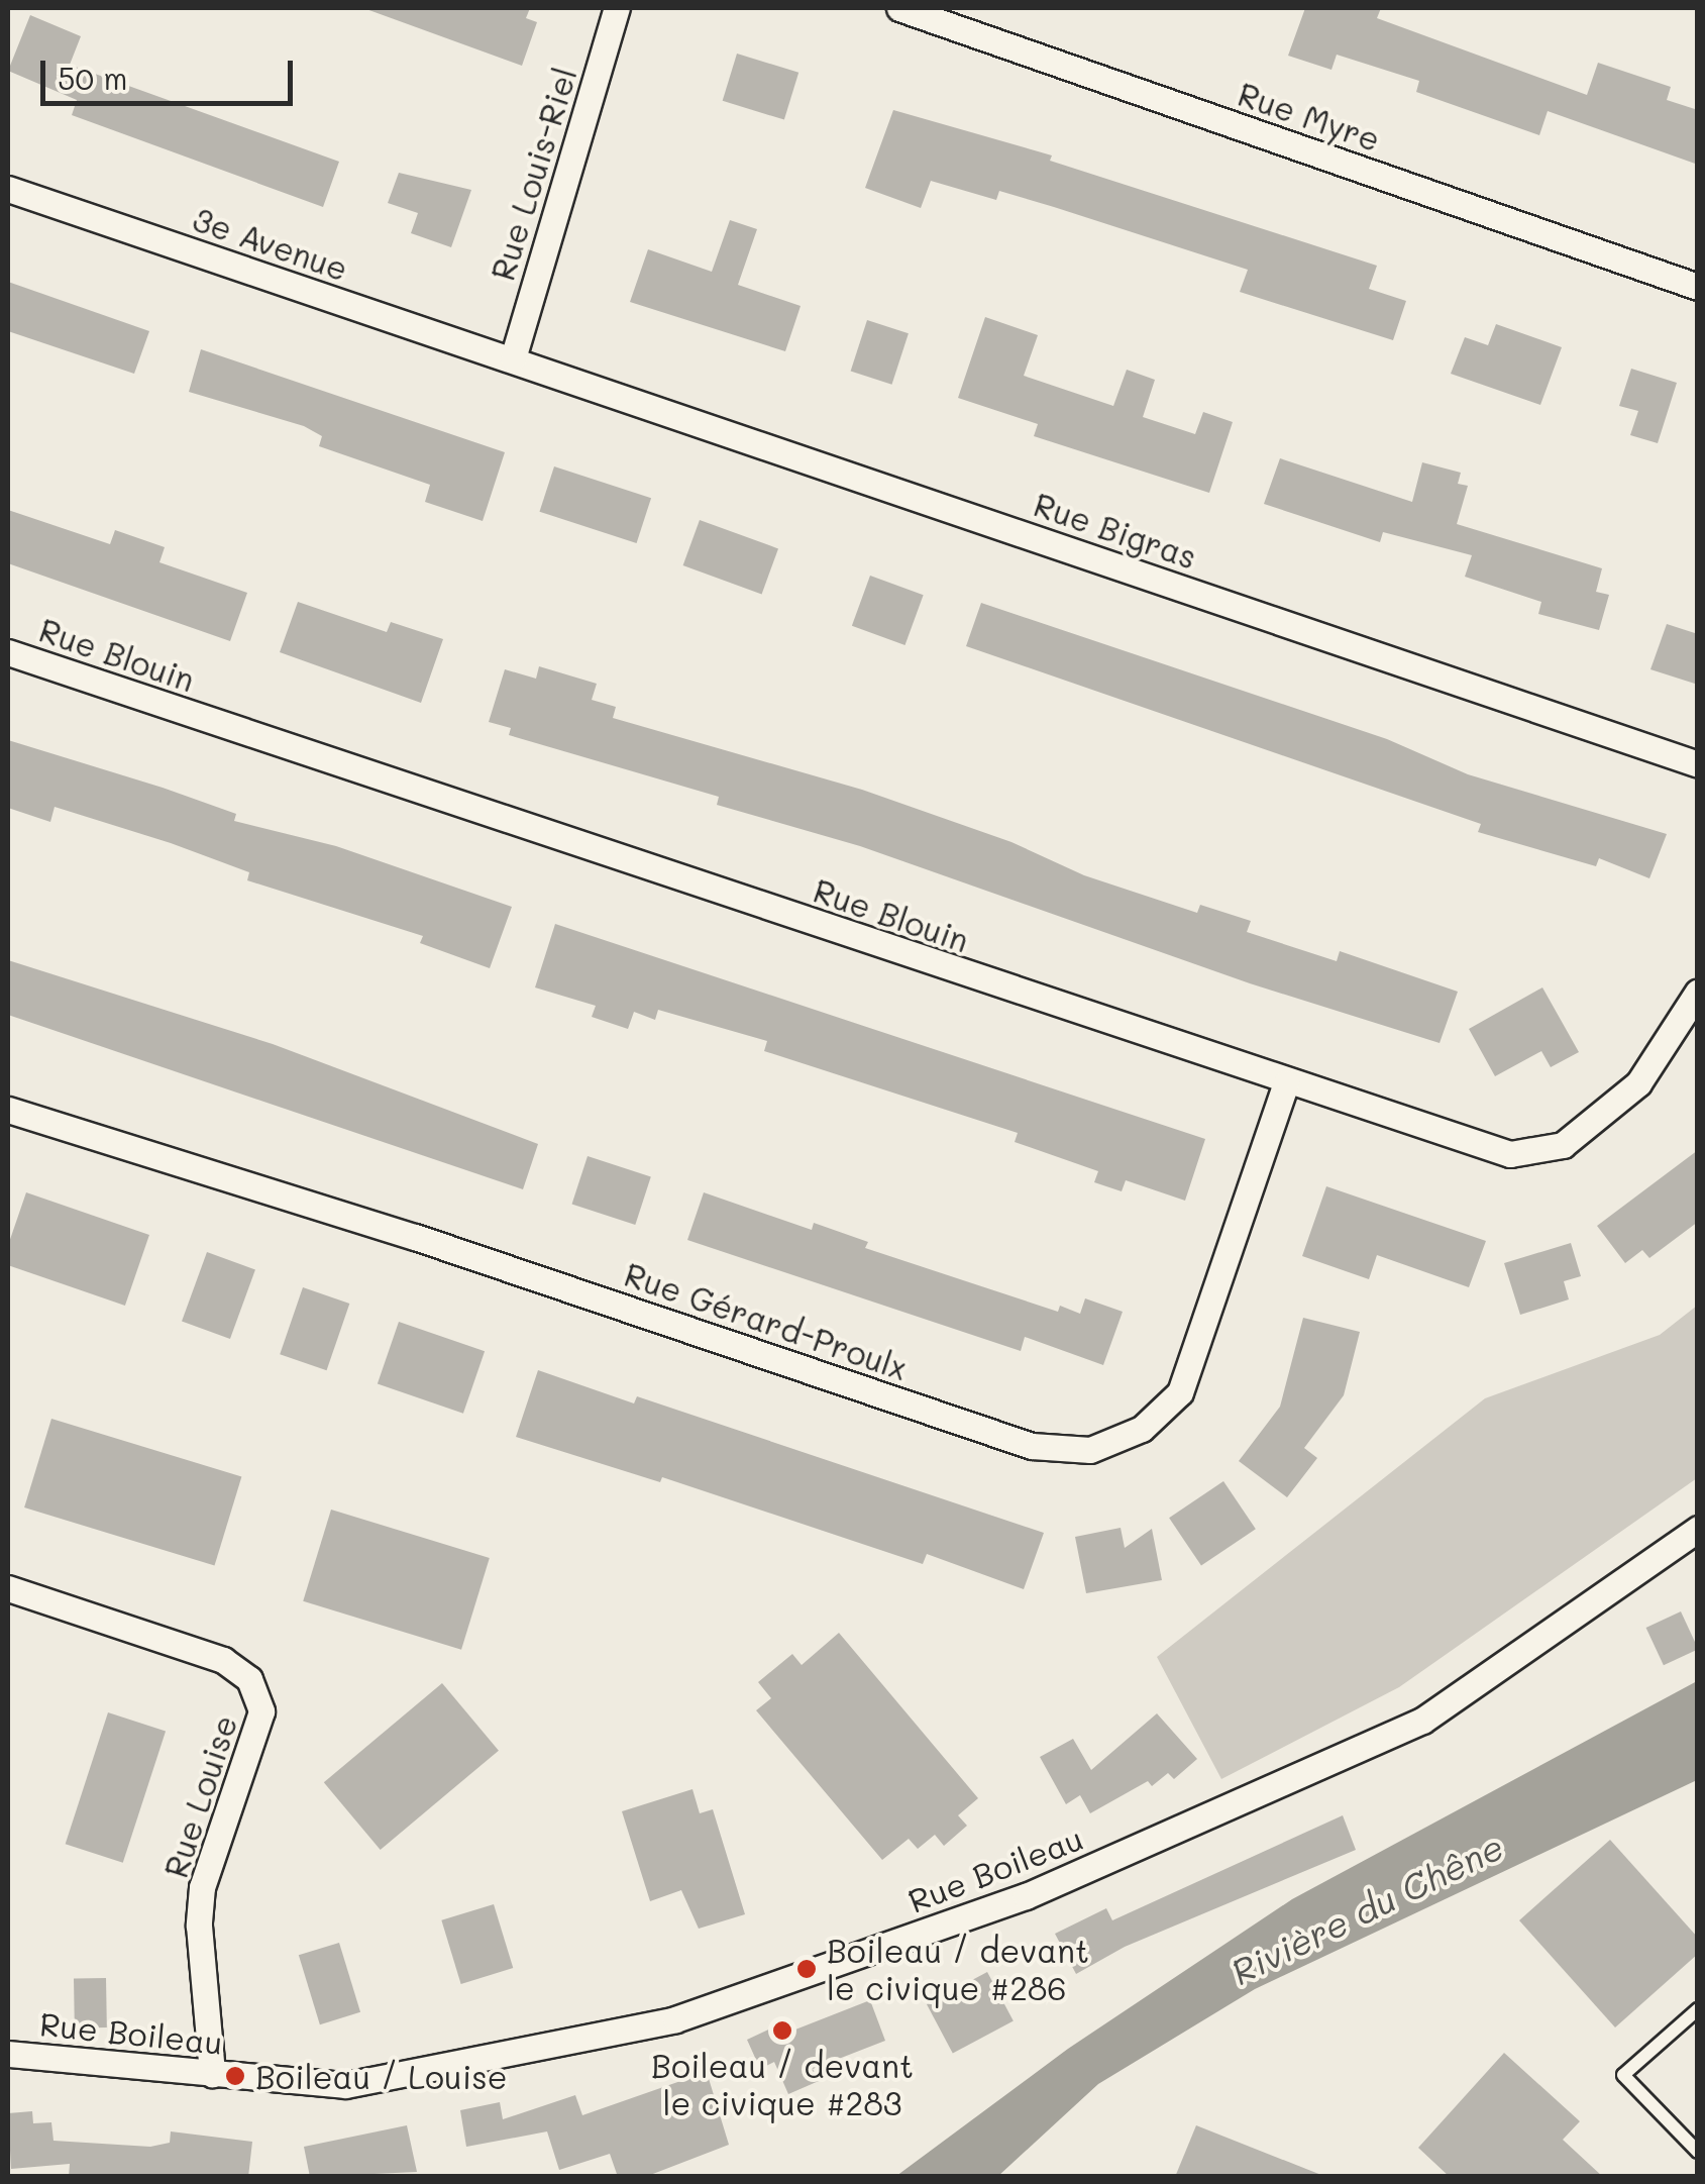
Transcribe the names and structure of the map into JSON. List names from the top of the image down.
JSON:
{
  "streets": {
    "street": [
      "Rue Myre",
      "Rue Louis-Riel",
      "3e Avenue",
      "Rue Bigras",
      "Rue Blouin",
      "Rue Gérard-Proulx",
      "Rue Louise",
      "Rue Boileau"
    ]
  },
  "crossings": [
    ["Rue Louis-Riel", "3e Avenue"],
    ["Rue Louis-Riel", "Rue Bigras"],
    ["3e Avenue", "Rue Bigras"],
    ["Rue Blouin", "Rue Gérard-Proulx"],
    ["Rue Louise", "Rue Boileau"]
  ],
  "water": ["Rivière du Chêne"],
  "places": ["Boileau / devant le civique #286", "Boileau / devant le civique #283", "Boileau / Louise"],
  "scale_bar": "50 m"
}
